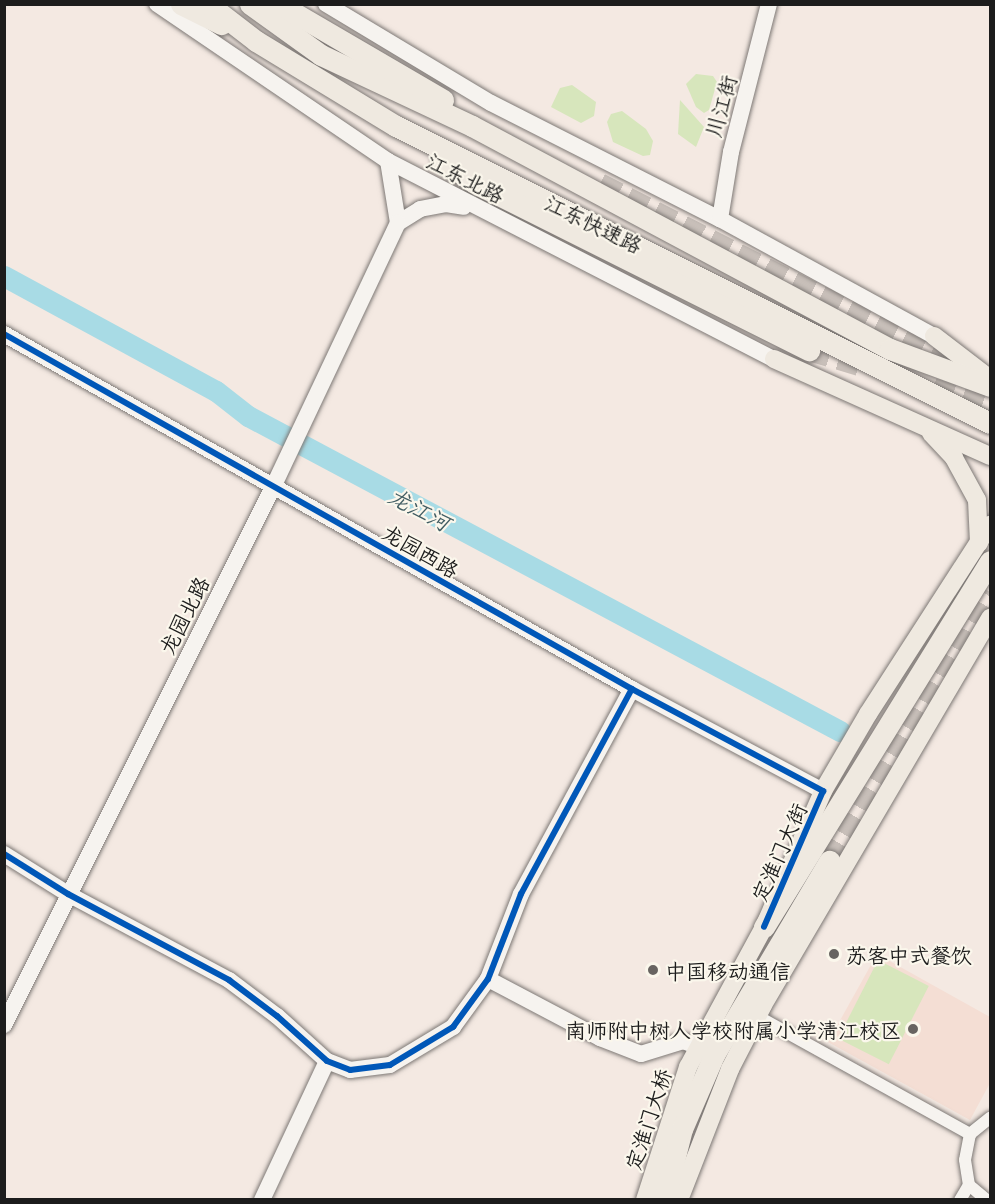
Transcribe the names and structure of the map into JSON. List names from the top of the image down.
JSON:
{
  "streets": {
    "highway": ["江东快速路"],
    "main road": [
      "川江街",
      "江东北路",
      "龙园西路",
      "龙园北路",
      "定淮门大街",
      "定淮门大桥"
    ]
  },
  "crossings": [
    ["龙园西路", "龙园北路"],
    ["龙园西路", "定淮门大街"],
    ["定淮门大街", "定淮门大桥"]
  ],
  "water": ["龙江河"],
  "places": ["苏客中式餐饮", "中国移动通信", "南师附中树人学校附属小学清江校区"]
}
